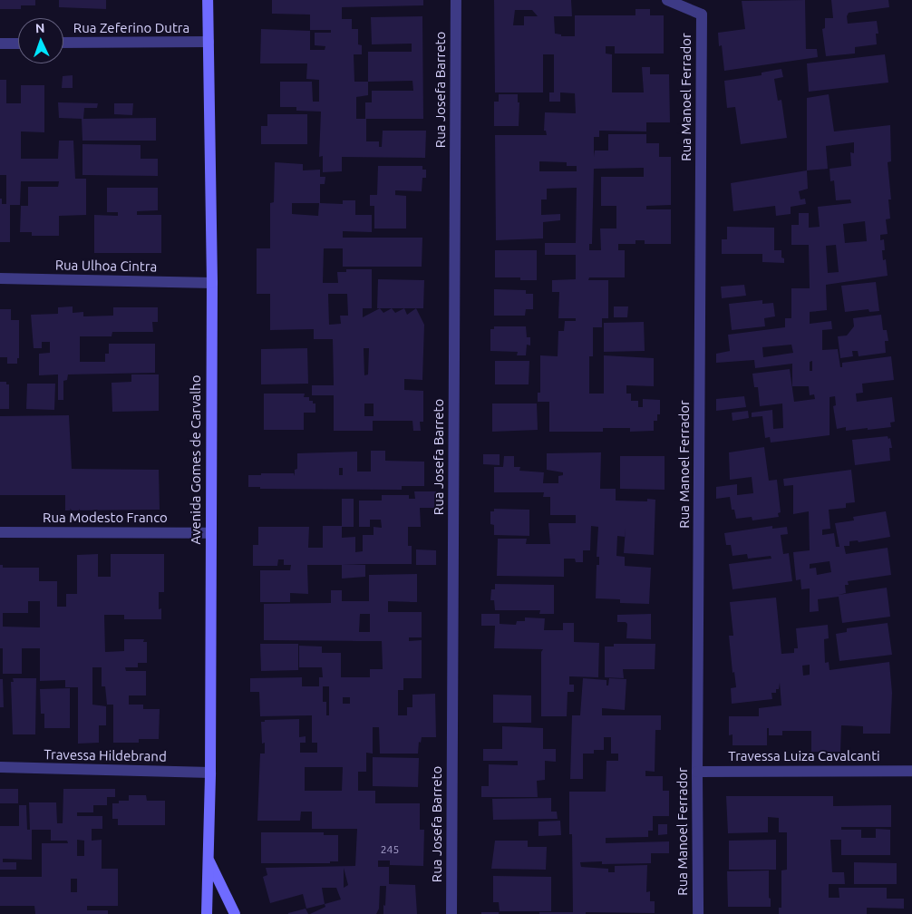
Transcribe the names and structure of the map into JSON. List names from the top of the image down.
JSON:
{
  "streets": {
    "street": [
      "Rua Zeferino Dutra",
      "Rua Josefa Barreto",
      "Rua Manoel Ferrador",
      "Rua Ulhoa Cintra",
      "Avenida Gomes de Carvalho",
      "Rua Modesto Franco",
      "Travessa Hildebrand",
      "Travessa Luiza Cavalcanti"
    ]
  },
  "crossings": [
    ["Rua Zeferino Dutra", "Avenida Gomes de Carvalho"],
    ["Rua Manoel Ferrador", "Travessa Luiza Cavalcanti"],
    ["Rua Ulhoa Cintra", "Avenida Gomes de Carvalho"],
    ["Avenida Gomes de Carvalho", "Rua Modesto Franco"],
    ["Avenida Gomes de Carvalho", "Travessa Hildebrand"]
  ],
  "house_numbers": ["245"],
  "north": "top"
}
